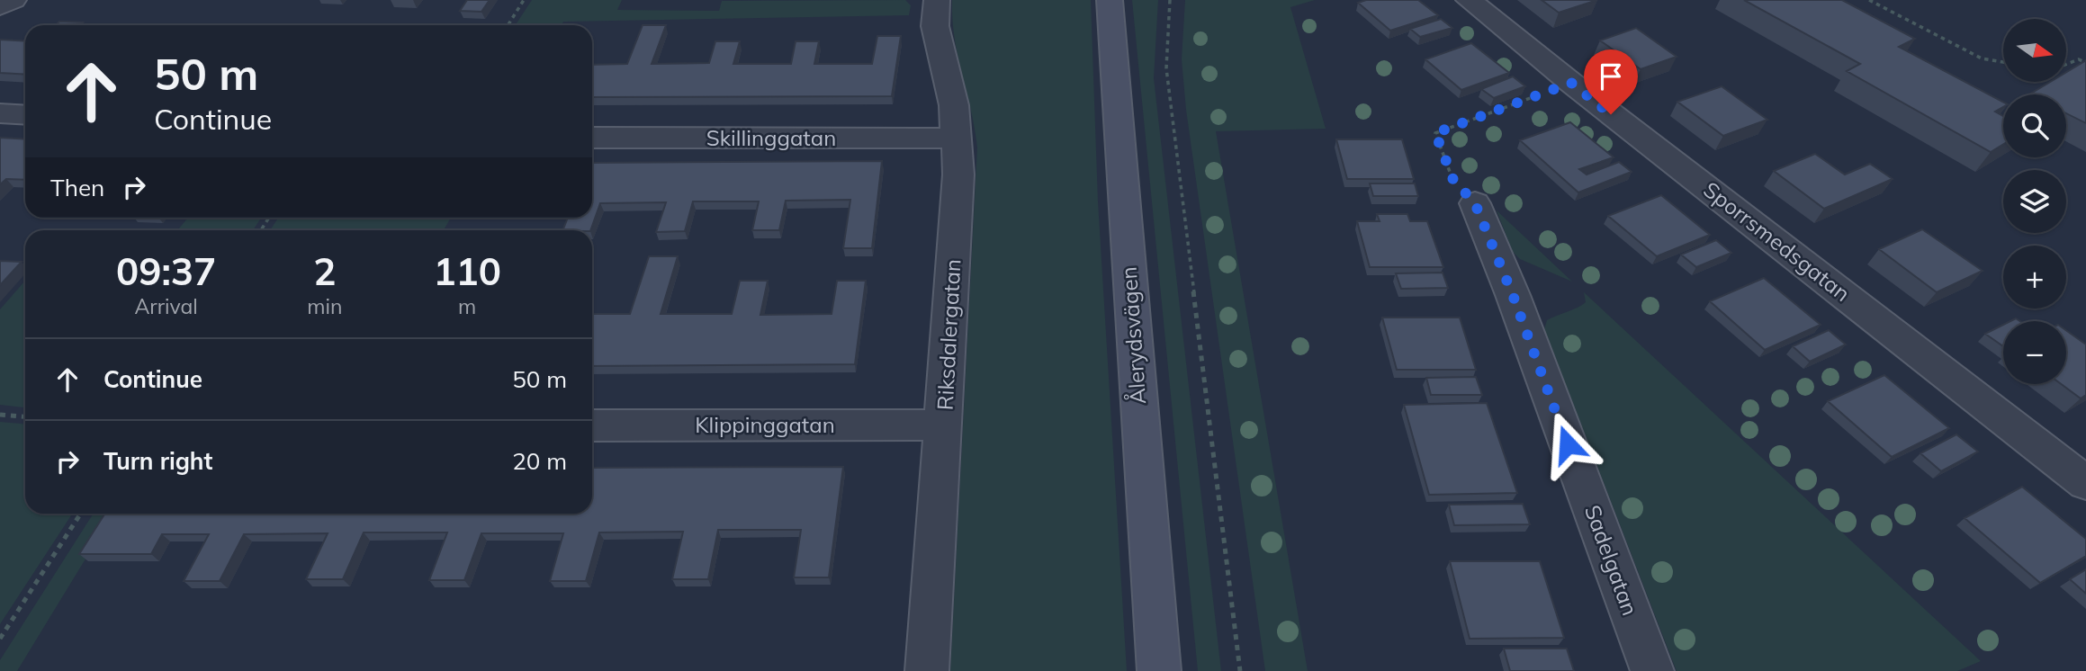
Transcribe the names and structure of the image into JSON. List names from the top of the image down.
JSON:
{
  "streets": {
    "main road": ["Ålerydsvägen"],
    "street": [
      "Skillinggatan",
      "Sporrsmedsgatan",
      "Riksdalergatan",
      "Klippinggatan",
      "Sadelgatan"
    ]
  },
  "crossings": [
    ["Skillinggatan", "Riksdalergatan"],
    ["Riksdalergatan", "Klippinggatan"]
  ],
  "north": "right",
  "page": {
    "map_buttons": ["+", "−"],
    "turn": ["50 m", "Continue"],
    "then": "Then",
    "eta": [
      "09:37",
      "Arrival",
      "2",
      "min",
      "110",
      "m"
    ],
    "list": [
      {
        "name": "Continue",
        "value": "50 m"
      },
      {
        "name": "Turn right",
        "value": "20 m"
      }
    ]
  }
}
